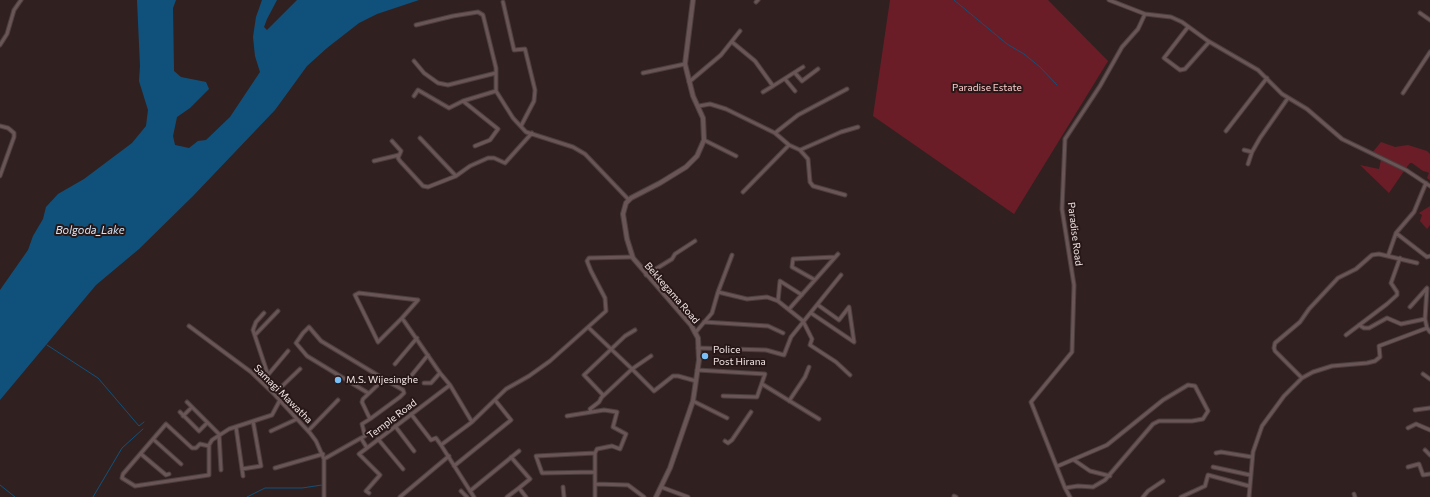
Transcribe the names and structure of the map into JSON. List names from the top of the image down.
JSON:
{
  "streets": {
    "street": [
      "Paradise Road",
      "Bekkegama Road",
      "Samagi Mawatha",
      "Temple Road"
    ]
  },
  "crossings": [
    ["Samagi Mawatha", "Temple Road"]
  ],
  "water": ["Bolgoda_Lake"],
  "parks": ["Paradise Estate"],
  "places": ["Police Post Hirana", "M.S. Wijesinghe"]
}
